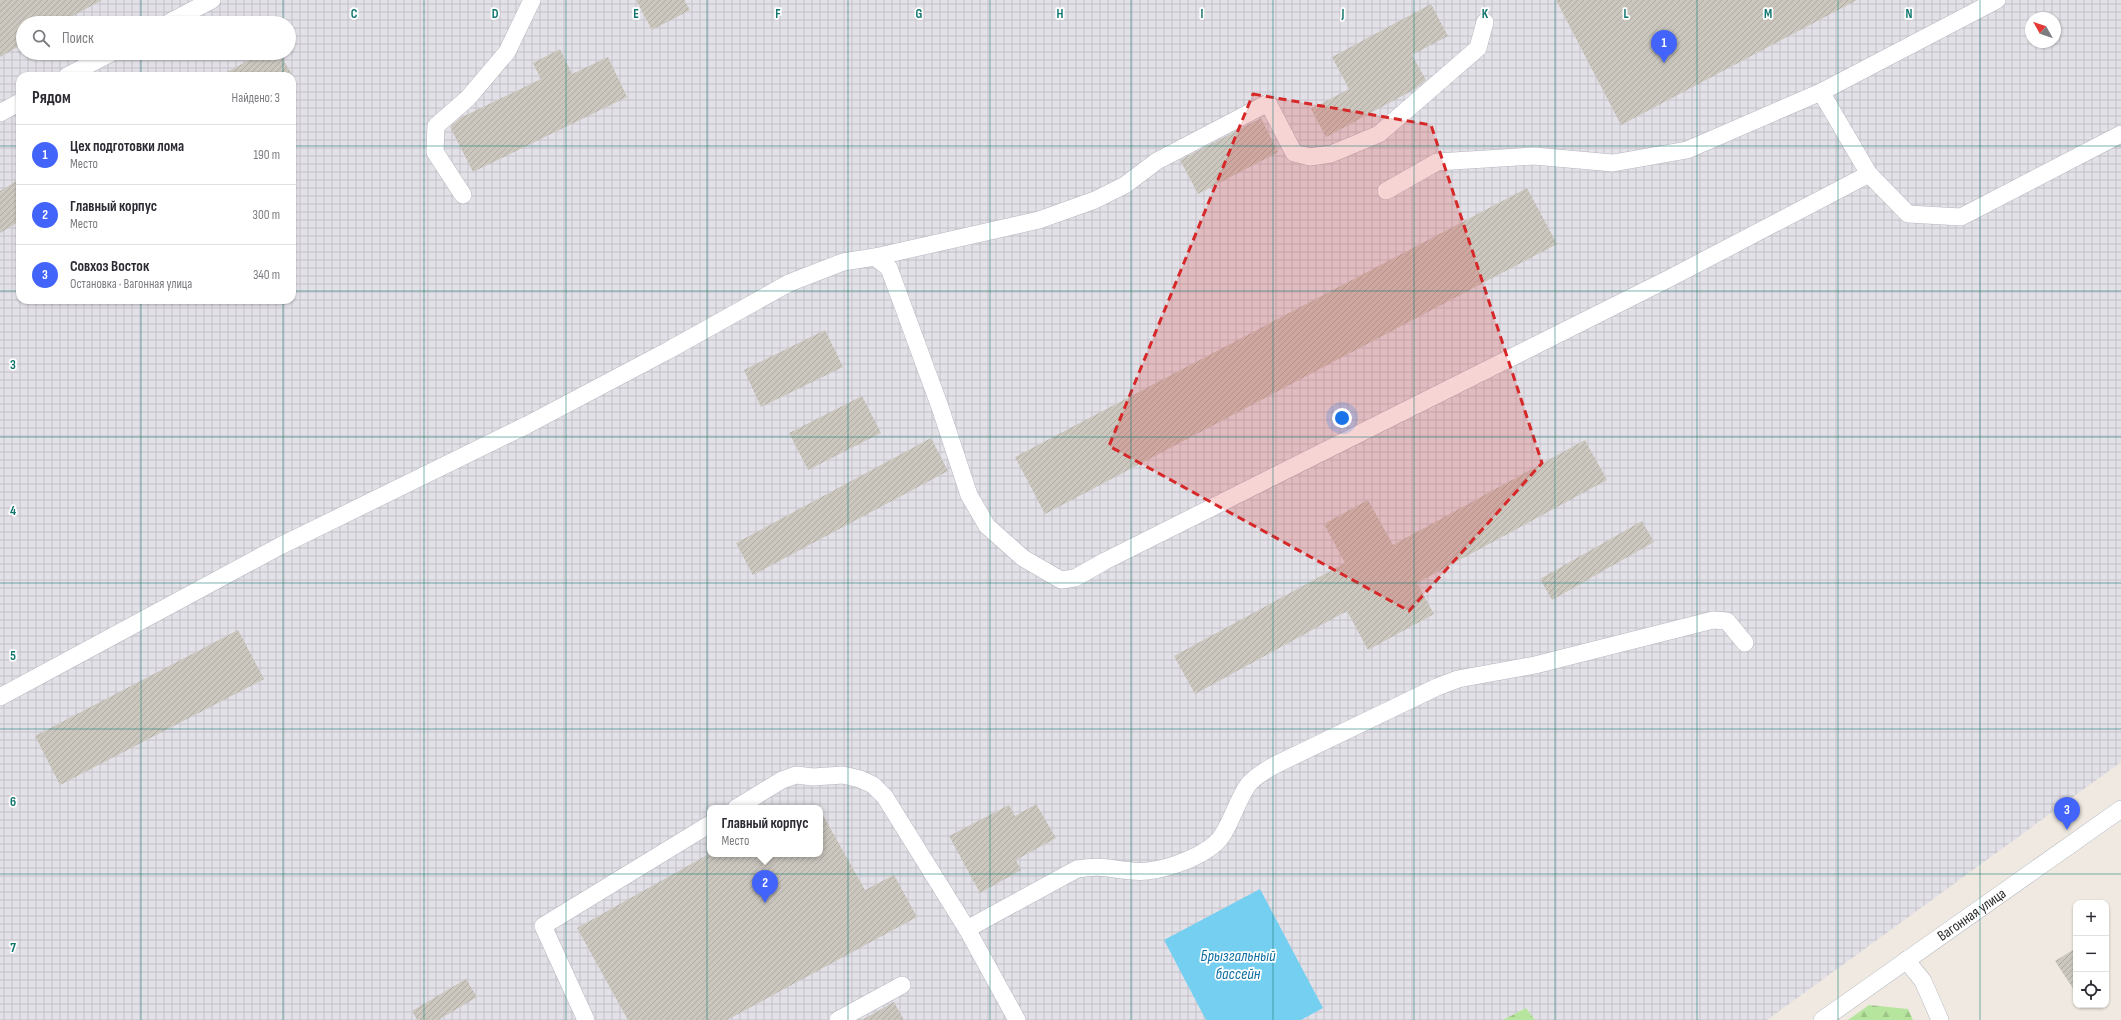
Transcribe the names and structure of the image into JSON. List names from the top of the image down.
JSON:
{
  "streets": {
    "street": ["Вагонная улица"]
  },
  "water": ["Брызгальный бассейн"],
  "north": "top left",
  "page": {
    "search": "Поиск",
    "pins": ["1", "3", "2"],
    "heading": ["Рядом", "Найдено: 3"],
    "list": [
      {
        "mark": "1",
        "name": "Цех подготовки лома",
        "note": "Место",
        "value": "190 m"
      },
      {
        "mark": "2",
        "name": "Главный корпус",
        "note": "Место",
        "value": "300 m"
      },
      {
        "mark": "3",
        "name": "Совхоз Восток",
        "note": "Остановка · Вагонная улица",
        "value": "340 m"
      }
    ],
    "popup": ["Главный корпус", "Место"],
    "map_buttons": ["+", "−"]
  },
  "grid": {
    "columns": [
      "C",
      "D",
      "E",
      "F",
      "G",
      "H",
      "I",
      "J",
      "K",
      "L",
      "M",
      "N"
    ],
    "rows": [
      "3",
      "4",
      "5",
      "6",
      "7"
    ]
  }
}
